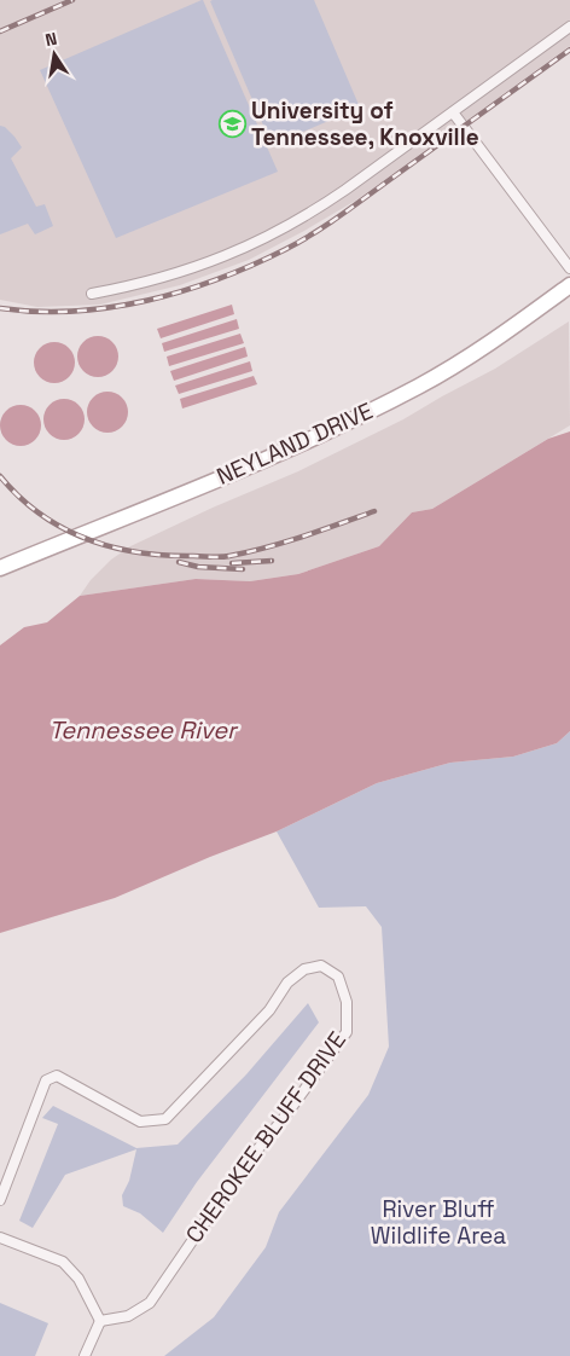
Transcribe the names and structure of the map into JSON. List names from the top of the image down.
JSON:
{
  "streets": {
    "main road": ["NEYLAND DRIVE"],
    "street": ["CHEROKEE BLUFF DRIVE"]
  },
  "water": ["Tennessee River"],
  "parks": ["River Bluff Wildlife Area"],
  "places": {
    "school or university": ["University of Tennessee, Knoxville"]
  },
  "north": "top"
}
